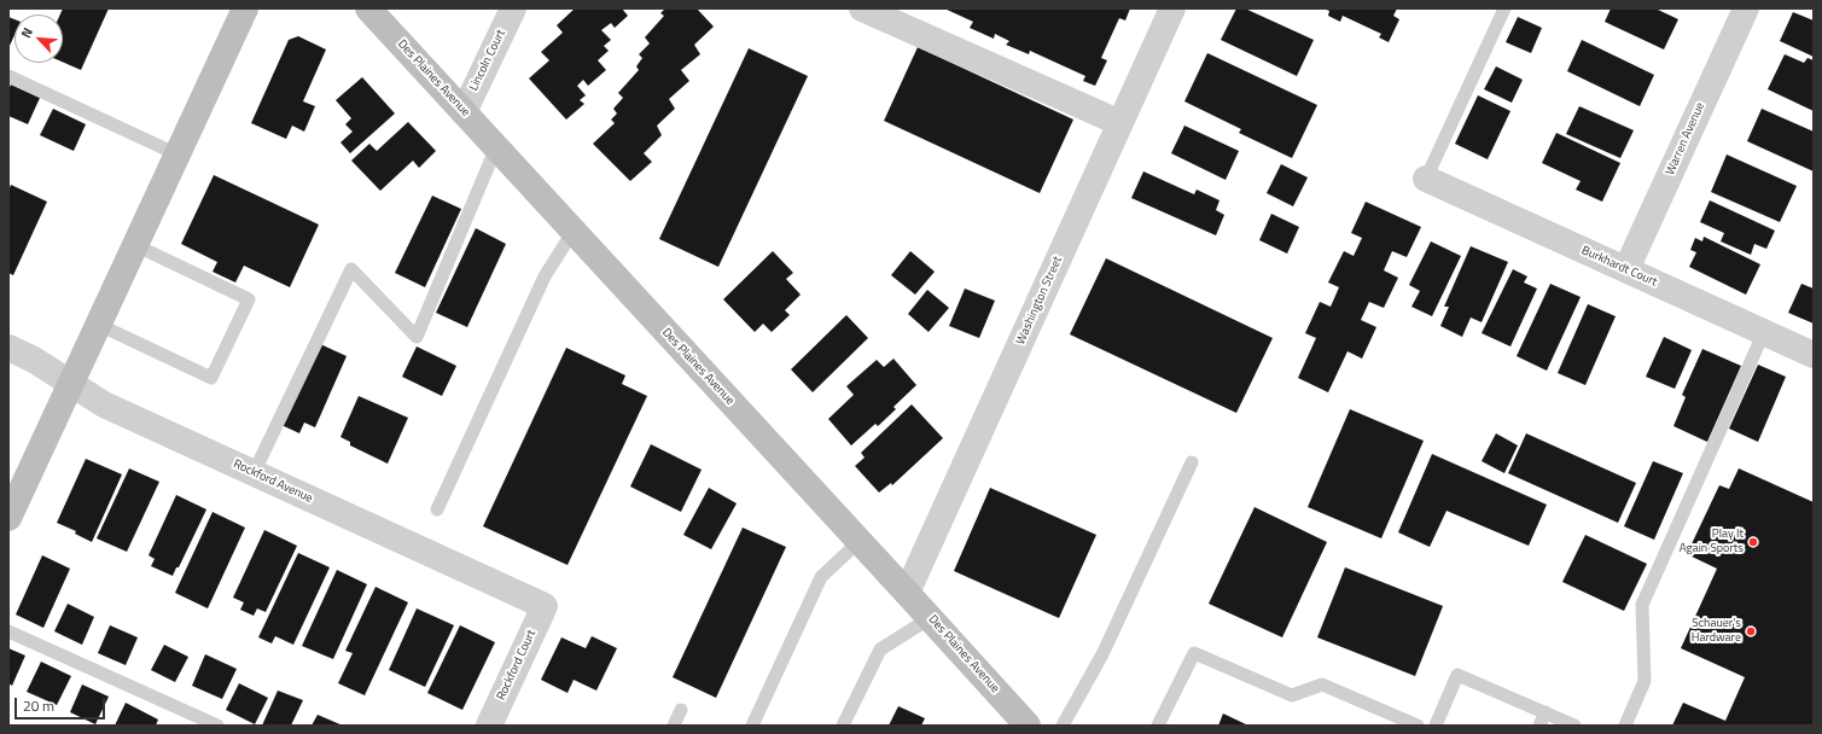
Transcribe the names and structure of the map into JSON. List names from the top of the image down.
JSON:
{
  "streets": {
    "street": [
      "Lincoln Court",
      "Des Plaines Avenue",
      "Warren Avenue",
      "Burkhardt Court",
      "Washington Street",
      "Rockford Avenue",
      "Rockford Court"
    ]
  },
  "crossings": [
    ["Lincoln Court", "Des Plaines Avenue"],
    ["Des Plaines Avenue", "Washington Street"],
    ["Warren Avenue", "Burkhardt Court"],
    ["Rockford Avenue", "Rockford Court"]
  ],
  "places": ["Play It Again Sports", "Schauer's Hardware"],
  "scale_bar": "20 m",
  "north": "top left"
}
